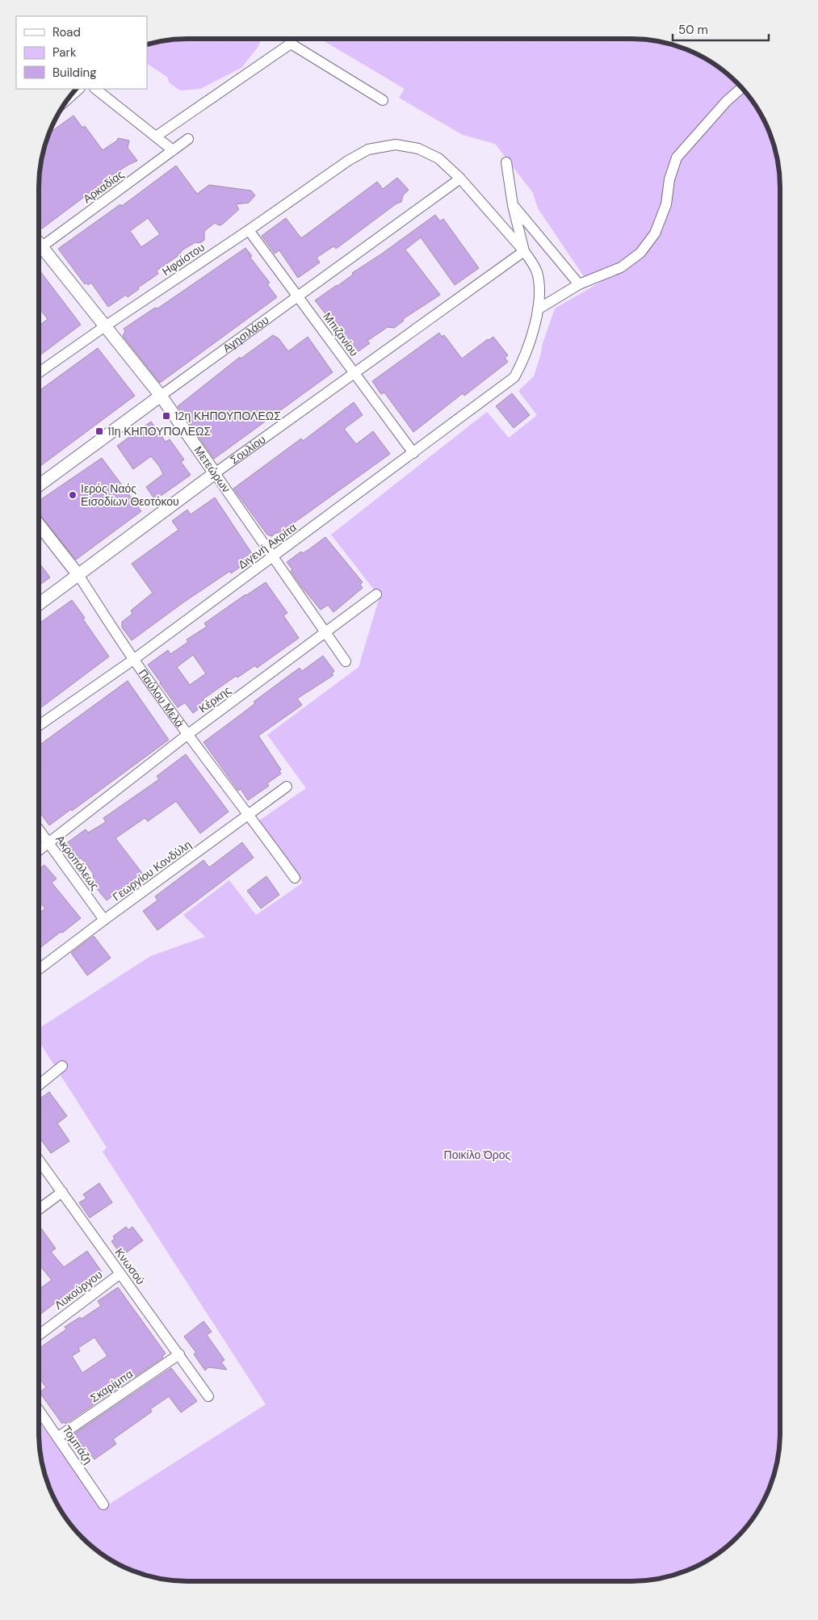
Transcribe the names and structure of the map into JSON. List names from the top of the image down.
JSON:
{
  "streets": {
    "street": [
      "Αρκαδίας",
      "Ηφαίστου",
      "Αγησιλάου",
      "Μπιζανίου",
      "Σουλίου",
      "Μετεώρων",
      "Διγενή Ακρίτα",
      "Παύλου Μελά",
      "Κέρκης",
      "Ακροπόλεως",
      "Γεωργίου Κονδύλη",
      "Κνωσού",
      "Λυκούργου",
      "Σκαρίμπα",
      "Τομπάζη"
    ]
  },
  "crossings": [
    ["Ηφαίστου", "Αγησιλάου"],
    ["Ηφαίστου", "Μπιζανίου"],
    ["Ηφαίστου", "Σουλίου"],
    ["Ηφαίστου", "Μετεώρων"],
    ["Αγησιλάου", "Μπιζανίου"],
    ["Αγησιλάου", "Μετεώρων"],
    ["Μπιζανίου", "Σουλίου"],
    ["Μπιζανίου", "Διγενή Ακρίτα"],
    ["Σουλίου", "Μετεώρων"],
    ["Σουλίου", "Παύλου Μελά"],
    ["Μετεώρων", "Διγενή Ακρίτα"],
    ["Μετεώρων", "Κέρκης"],
    ["Διγενή Ακρίτα", "Παύλου Μελά"],
    ["Παύλου Μελά", "Κέρκης"],
    ["Παύλου Μελά", "Γεωργίου Κονδύλη"],
    ["Κέρκης", "Ακροπόλεως"],
    ["Ακροπόλεως", "Γεωργίου Κονδύλη"],
    ["Κνωσού", "Λυκούργου"],
    ["Κνωσού", "Σκαρίμπα"],
    ["Σκαρίμπα", "Τομπάζη"]
  ],
  "parks": ["Ποικίλο Όρος"],
  "places": {
    "transit": ["12η ΚΗΠΟΥΠΟΛΕΩΣ", "11η ΚΗΠΟΥΠΟΛΕΩΣ"],
    "other": ["Ιερός Ναός Εισοδίων Θεοτόκου"]
  },
  "legend": ["Road", "Park", "Building"],
  "scale_bar": "50 m"
}
